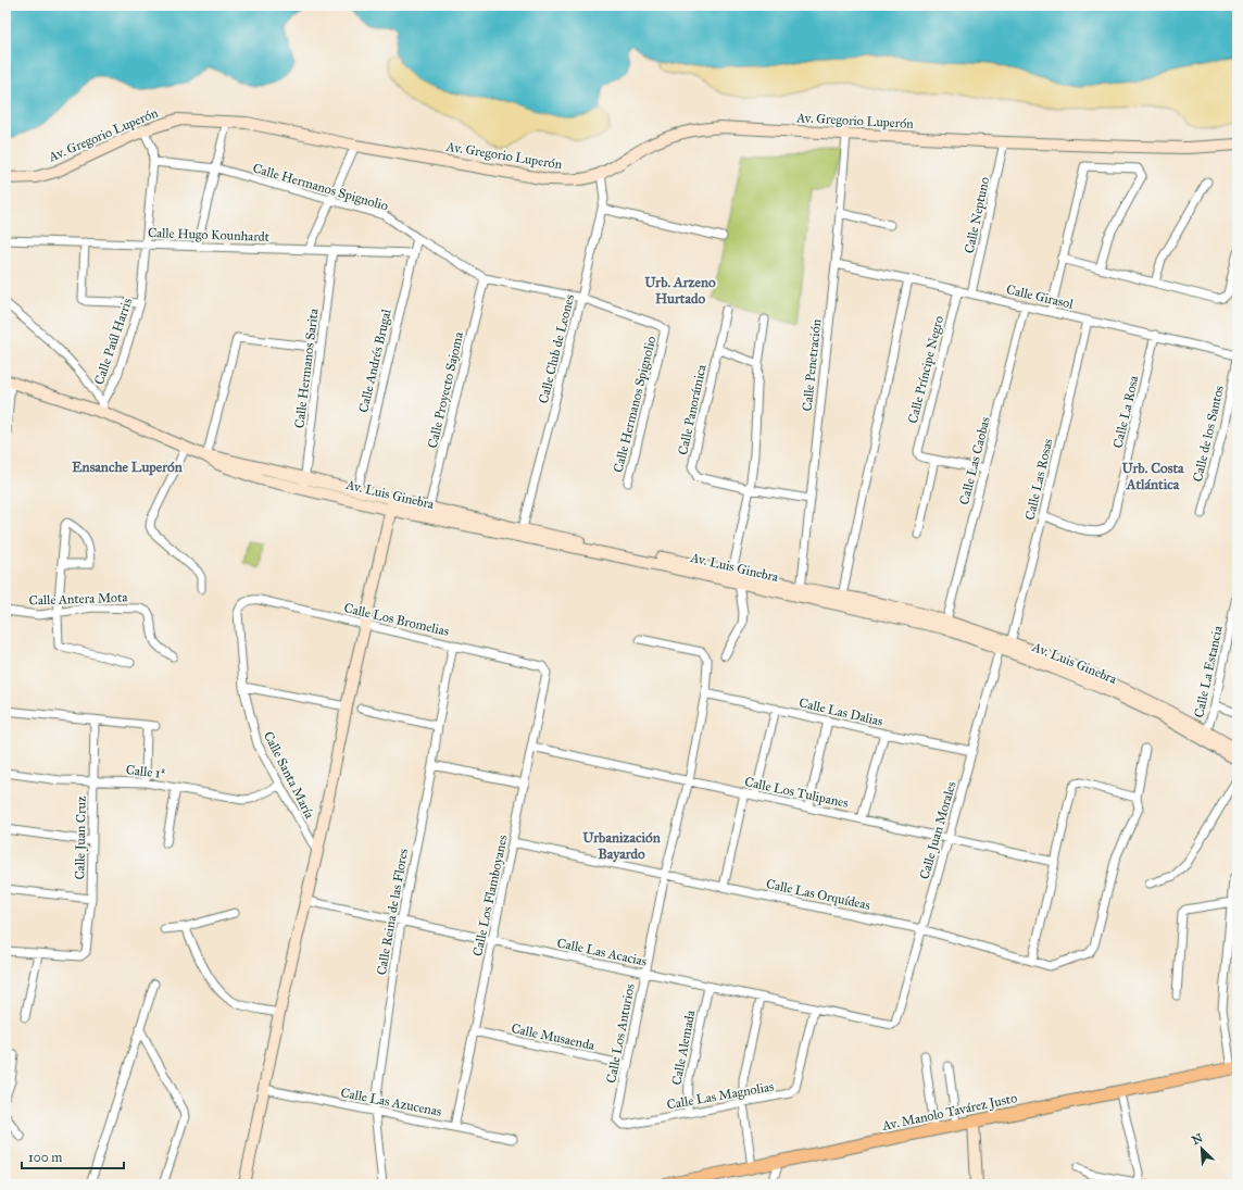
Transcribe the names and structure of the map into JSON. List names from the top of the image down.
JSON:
{
  "streets": {
    "main road": ["Av. Manolo Tavárez Justo"],
    "street": [
      "Av. Gregorio Luperón",
      "Calle Hermanos Spignolio",
      "Calle Neptuno",
      "Calle Hugo Kounhardt",
      "Calle Girasol",
      "Calle Paúl Harris",
      "Calle Club de Leones",
      "Calle Andrés Brugal",
      "Calle Penetración",
      "Calle Hermanos Sarita",
      "Calle Príncipe Negro",
      "Calle Proyecto Sajoma",
      "Calle Panorámica",
      "Calle La Rosa",
      "Calle de los Santos",
      "Calle Las Caobas",
      "Calle Las Rosas",
      "Av. Luis Ginebra",
      "Calle Antera Mota",
      "Calle Los Bromelias",
      "Calle La Estancia",
      "Calle Las Dalias",
      "Calle 1ª",
      "Calle Santa María",
      "Calle Los Tulipanes",
      "Calle Juan Morales",
      "Calle Juan Cruz",
      "Calle Las Orquídeas",
      "Calle Los Flamboyanes",
      "Calle Reina de las Flores",
      "Calle Las Acacias",
      "Calle Los Anturios",
      "Calle Musaenda",
      "Calle Alemada",
      "Calle Las Magnolias",
      "Calle Las Azucenas"
    ]
  },
  "crossings": [
    ["Av. Gregorio Luperón", "Calle Neptuno"],
    ["Av. Gregorio Luperón", "Calle Paúl Harris"],
    ["Av. Gregorio Luperón", "Calle Club de Leones"],
    ["Av. Gregorio Luperón", "Calle Penetración"],
    ["Calle Hermanos Spignolio", "Calle Paúl Harris"],
    ["Calle Hermanos Spignolio", "Calle Club de Leones"],
    ["Calle Hermanos Spignolio", "Calle Andrés Brugal"],
    ["Calle Hermanos Spignolio", "Calle Proyecto Sajoma"],
    ["Calle Neptuno", "Calle Girasol"],
    ["Calle Hugo Kounhardt", "Calle Paúl Harris"],
    ["Calle Hugo Kounhardt", "Calle Andrés Brugal"],
    ["Calle Hugo Kounhardt", "Calle Hermanos Sarita"],
    ["Calle Girasol", "Calle Penetración"],
    ["Calle Girasol", "Calle Príncipe Negro"],
    ["Calle Girasol", "Calle La Rosa"],
    ["Calle Girasol", "Calle de los Santos"],
    ["Calle Girasol", "Calle Las Caobas"],
    ["Calle Girasol", "Calle Las Rosas"],
    ["Calle Paúl Harris", "Av. Luis Ginebra"],
    ["Calle Club de Leones", "Av. Luis Ginebra"],
    ["Calle Andrés Brugal", "Av. Luis Ginebra"],
    ["Calle Penetración", "Calle Panorámica"],
    ["Calle Penetración", "Av. Luis Ginebra"],
    ["Calle Hermanos Sarita", "Av. Luis Ginebra"],
    ["Calle Proyecto Sajoma", "Av. Luis Ginebra"],
    ["Calle La Rosa", "Calle Las Rosas"],
    ["Calle Las Caobas", "Av. Luis Ginebra"],
    ["Calle Las Rosas", "Av. Luis Ginebra"],
    ["Calle Las Rosas", "Calle Juan Morales"],
    ["Av. Luis Ginebra", "Calle La Estancia"],
    ["Av. Luis Ginebra", "Calle Juan Morales"],
    ["Calle Los Bromelias", "Calle Santa María"],
    ["Calle Los Bromelias", "Calle Los Flamboyanes"],
    ["Calle Los Bromelias", "Calle Reina de las Flores"],
    ["Calle Las Dalias", "Calle Juan Morales"],
    ["Calle Las Dalias", "Calle Los Anturios"],
    ["Calle 1ª", "Calle Santa María"],
    ["Calle 1ª", "Calle Juan Cruz"],
    ["Calle Los Tulipanes", "Calle Juan Morales"],
    ["Calle Los Tulipanes", "Calle Los Flamboyanes"],
    ["Calle Los Tulipanes", "Calle Los Anturios"],
    ["Calle Juan Morales", "Calle Las Orquídeas"],
    ["Calle Juan Morales", "Calle Las Acacias"],
    ["Calle Las Orquídeas", "Calle Los Flamboyanes"],
    ["Calle Las Orquídeas", "Calle Los Anturios"],
    ["Calle Los Flamboyanes", "Calle Las Acacias"],
    ["Calle Los Flamboyanes", "Calle Musaenda"],
    ["Calle Los Flamboyanes", "Calle Las Azucenas"],
    ["Calle Reina de las Flores", "Calle Las Acacias"],
    ["Calle Reina de las Flores", "Calle Las Azucenas"],
    ["Calle Las Acacias", "Calle Los Anturios"],
    ["Calle Las Acacias", "Calle Alemada"],
    ["Calle Las Acacias", "Calle Las Magnolias"],
    ["Calle Los Anturios", "Calle Musaenda"],
    ["Calle Los Anturios", "Calle Las Magnolias"],
    ["Calle Alemada", "Calle Las Magnolias"]
  ],
  "districts": [
    "Urb. Arzeno Hurtado",
    "Ensanche Luperón",
    "Urb. Costa Atlántica",
    "Urbanización Bayardo"
  ],
  "scale_bar": "100 m",
  "north": "top left"
}
